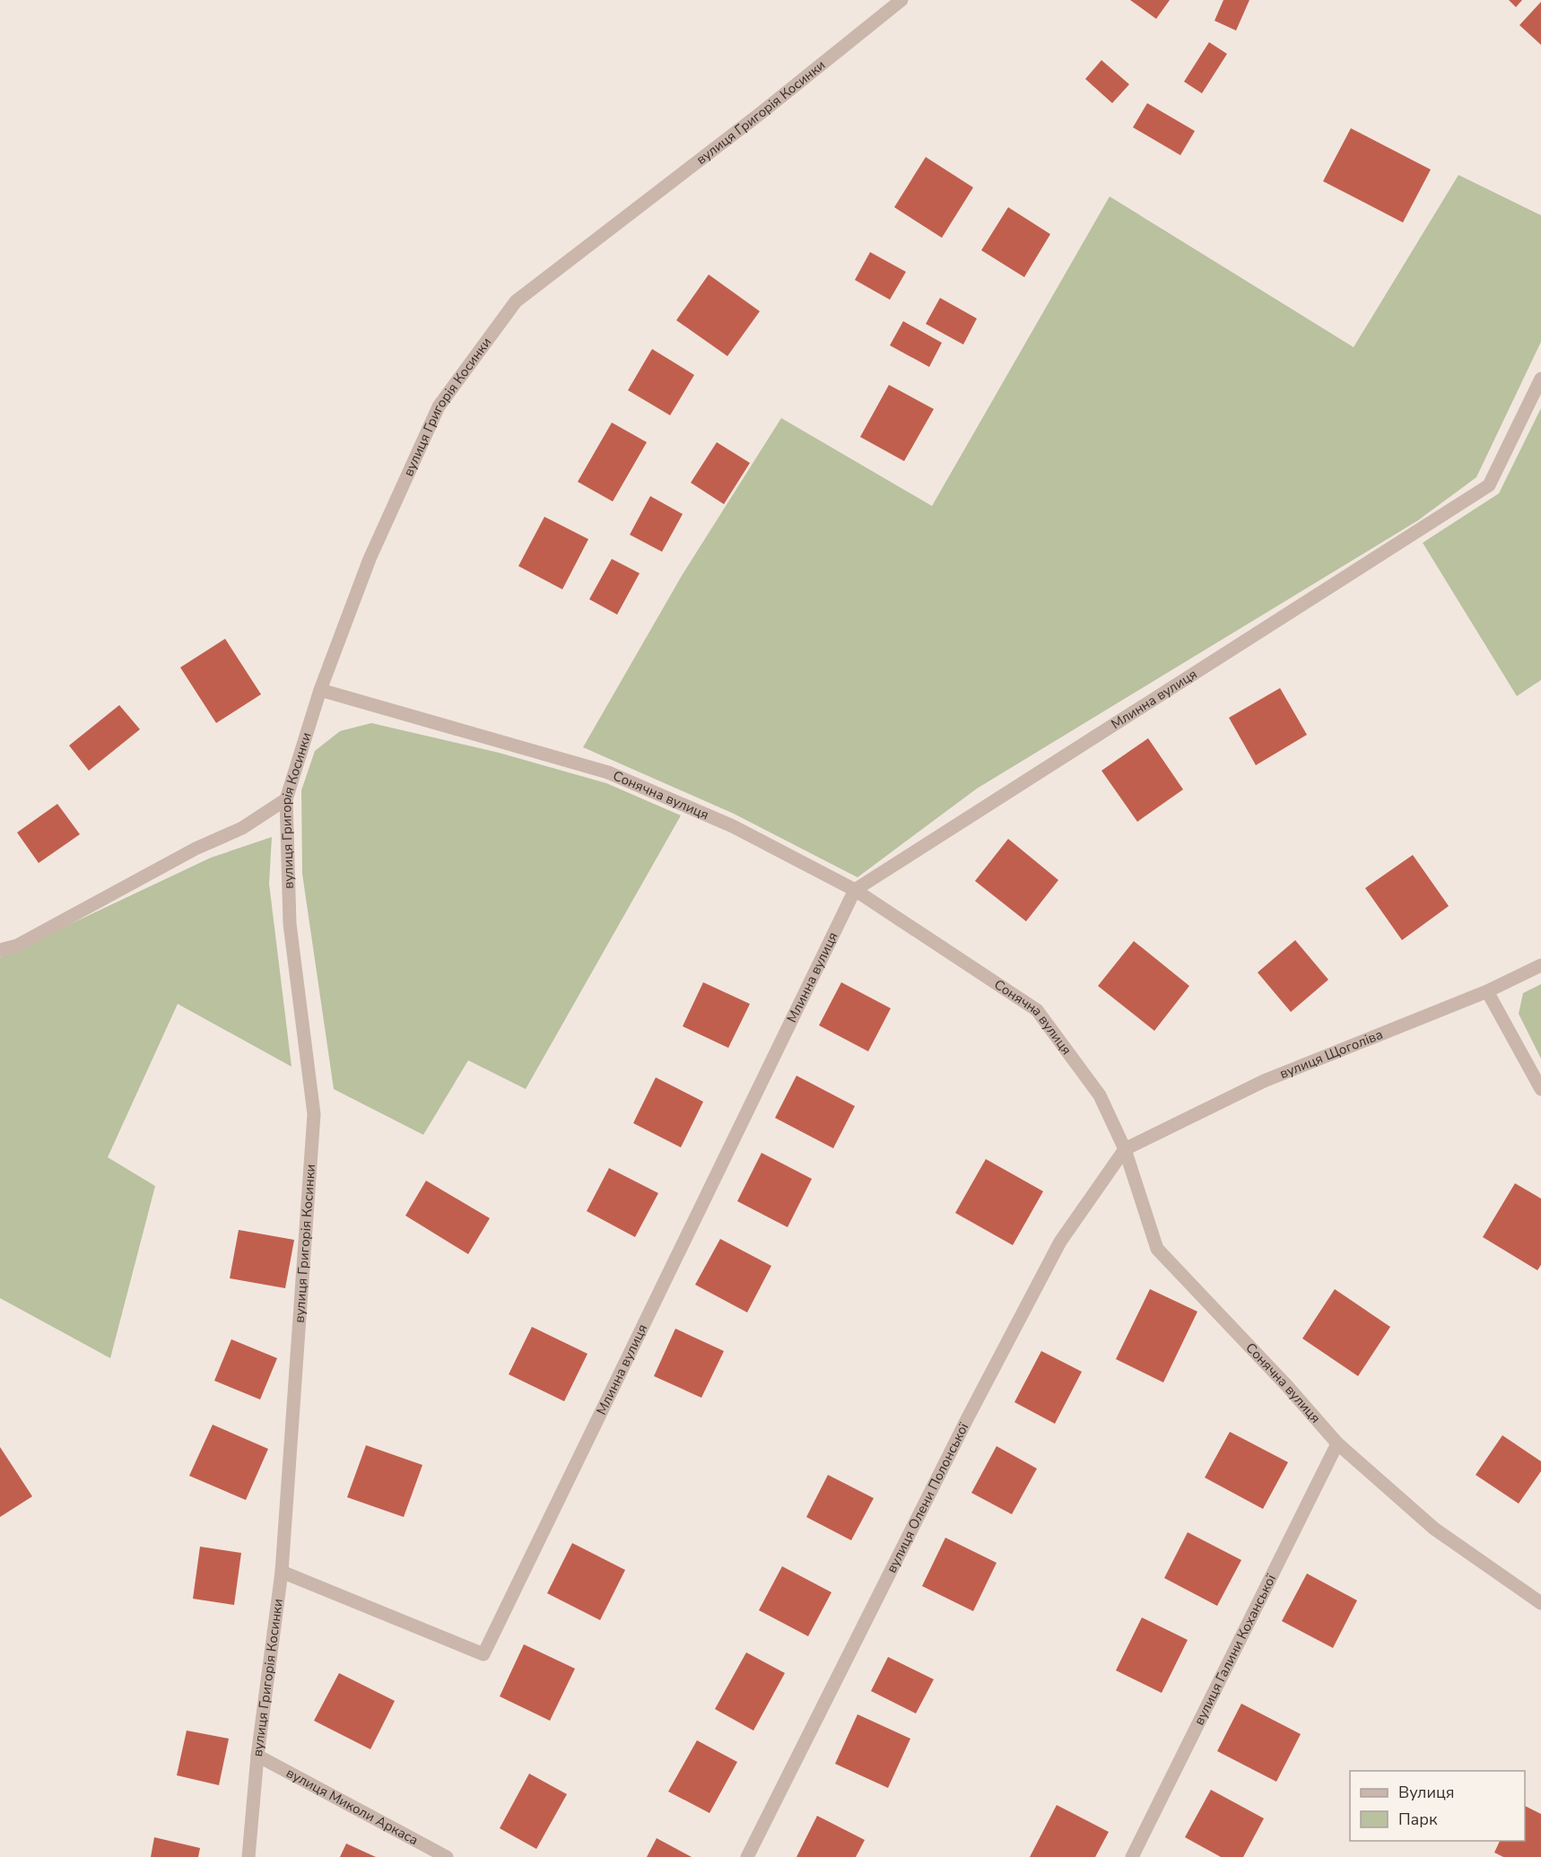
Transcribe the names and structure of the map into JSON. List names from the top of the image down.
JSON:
{
  "streets": {
    "street": [
      "вулиця Григорія Косинки",
      "Млинна вулиця",
      "Сонячна вулиця",
      "вулиця Щоголіва",
      "вулиця Олени Полонської",
      "вулиця Галини Коханської",
      "вулиця Миколи Аркаса"
    ]
  },
  "crossings": [
    ["вулиця Григорія Косинки", "Млинна вулиця"],
    ["вулиця Григорія Косинки", "Сонячна вулиця"],
    ["вулиця Григорія Косинки", "вулиця Миколи Аркаса"],
    ["Млинна вулиця", "Сонячна вулиця"],
    ["Сонячна вулиця", "вулиця Щоголіва"],
    ["Сонячна вулиця", "вулиця Олени Полонської"],
    ["Сонячна вулиця", "вулиця Галини Коханської"],
    ["вулиця Щоголіва", "вулиця Олени Полонської"]
  ],
  "legend": ["Вулиця", "Парк"]
}
